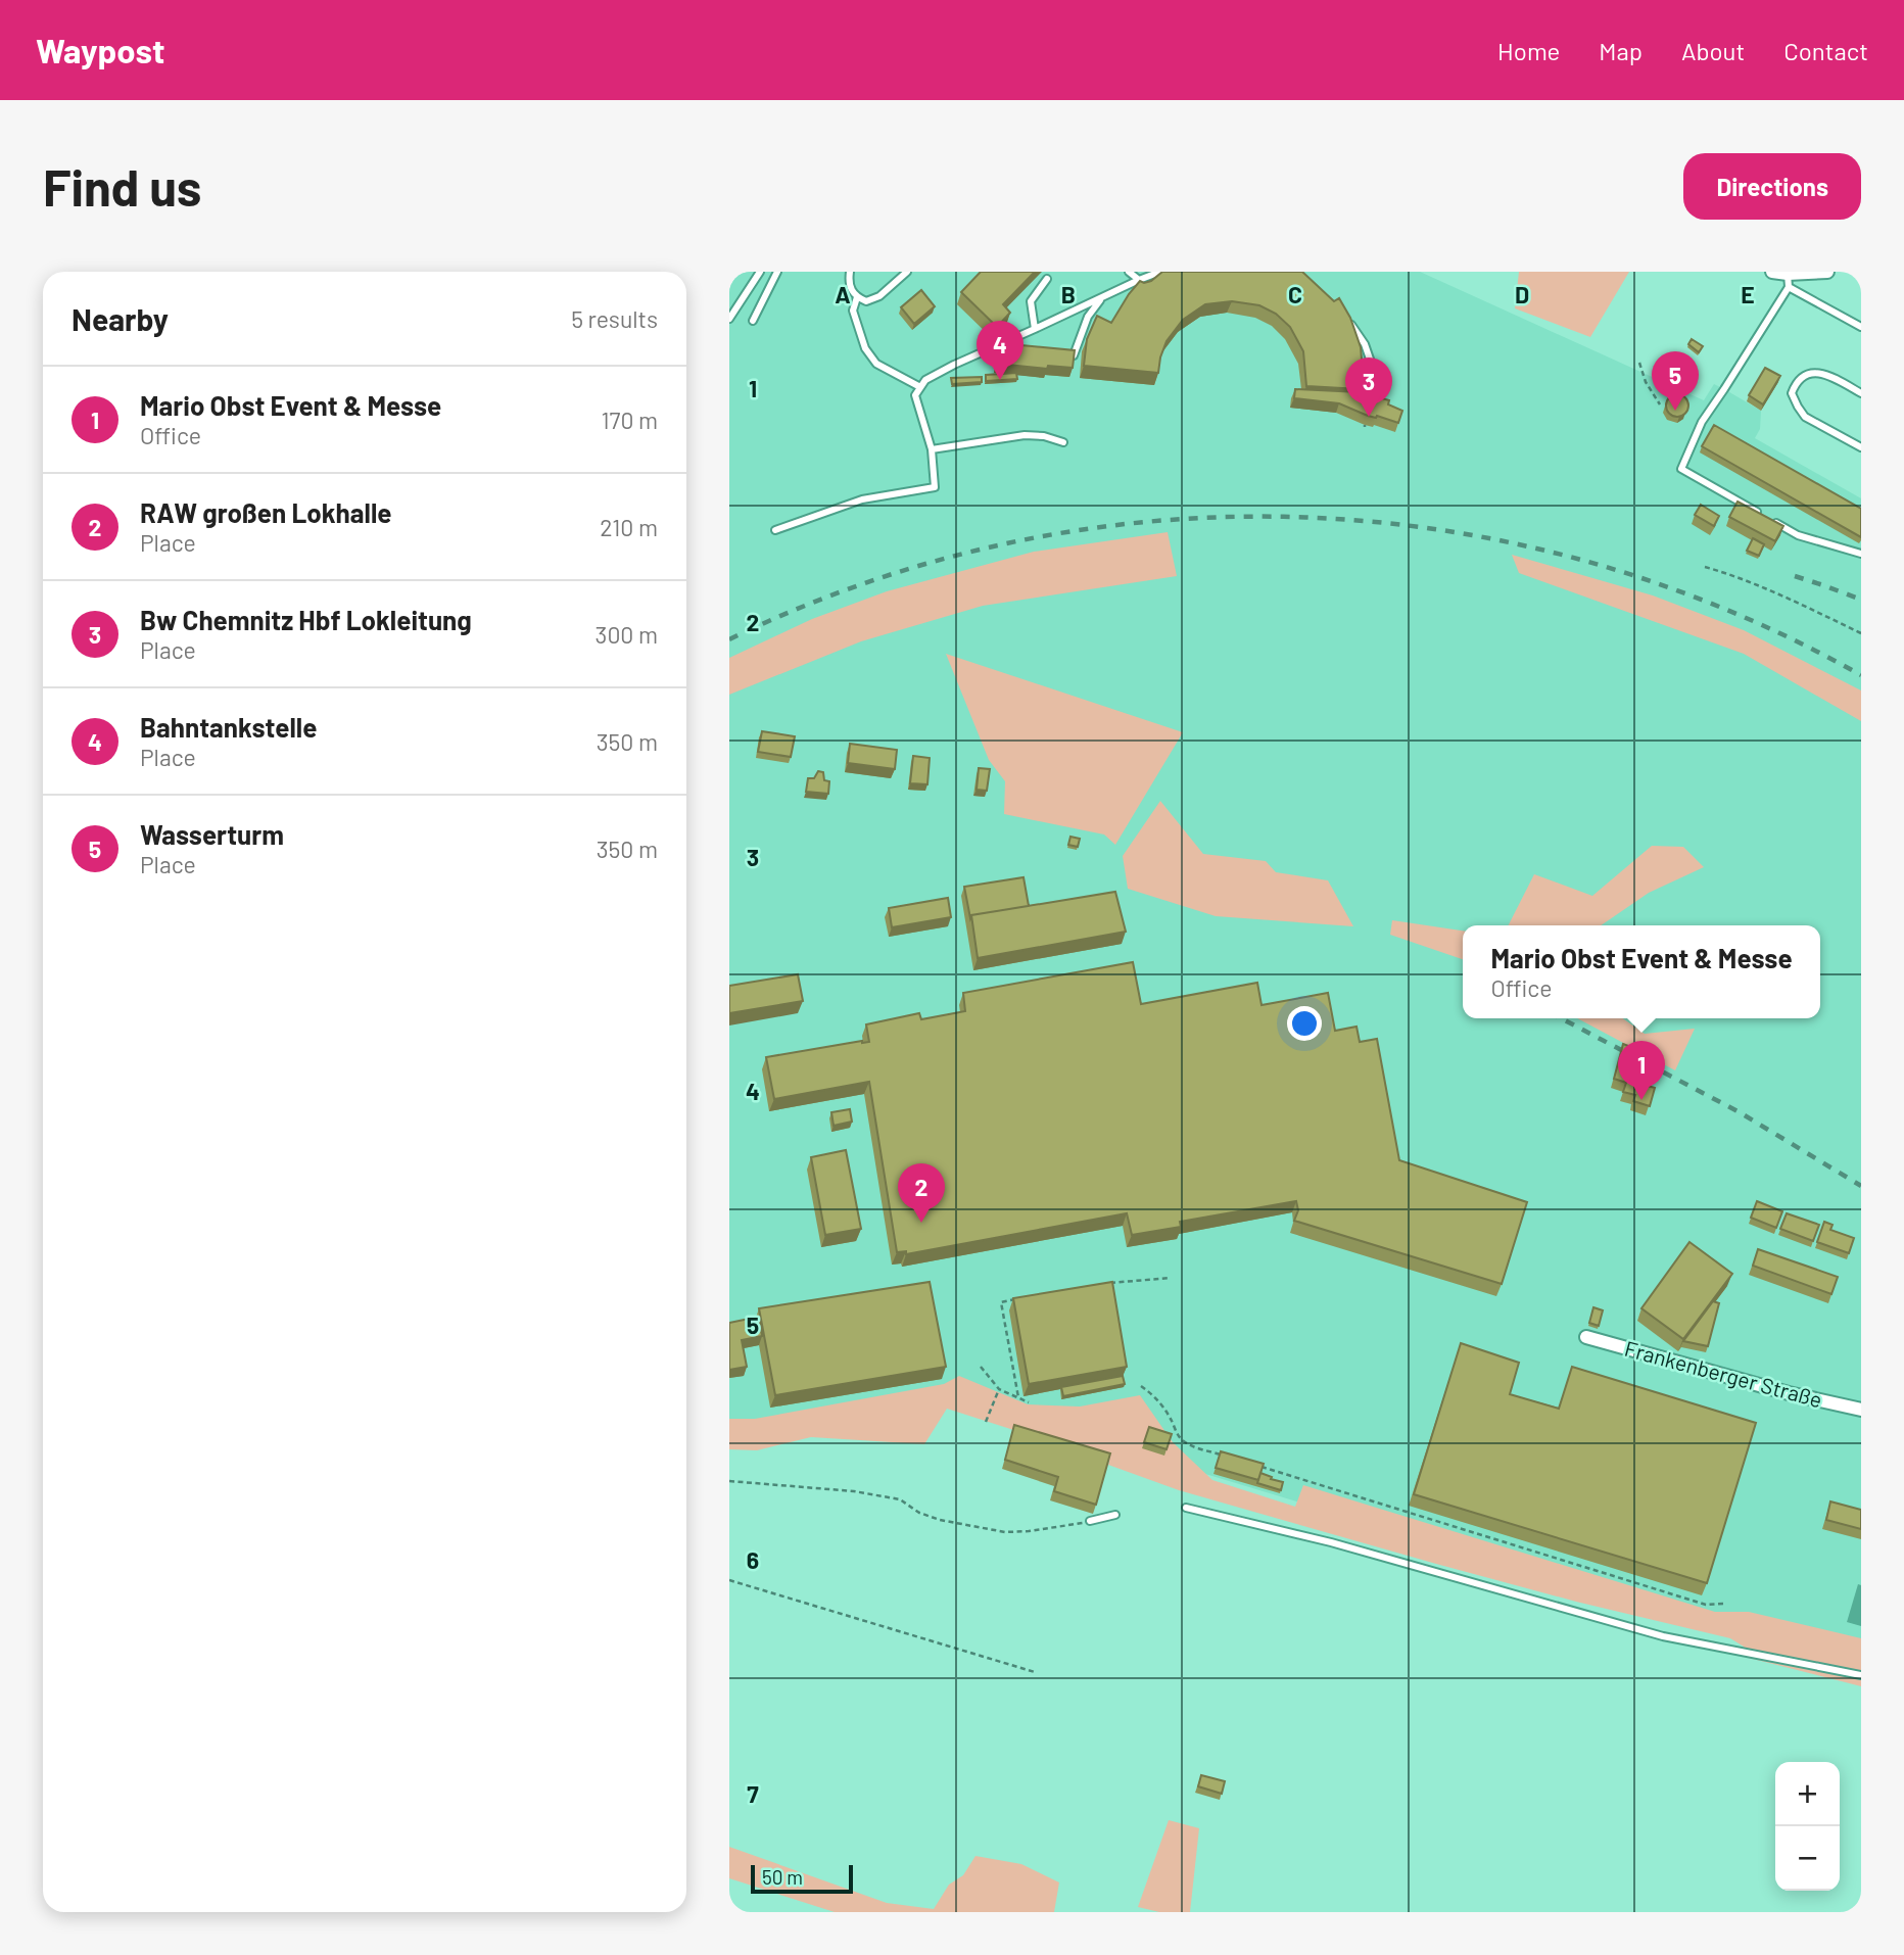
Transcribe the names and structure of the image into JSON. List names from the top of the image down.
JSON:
{
  "streets": {
    "street": ["Frankenberger Straße"]
  },
  "scale_bar": "50 m",
  "page": {
    "header": "Waypost",
    "nav": [
      "Home",
      "Map",
      "About",
      "Contact"
    ],
    "buttons": "Directions",
    "title": "Find us",
    "heading": ["Nearby", "5 results"],
    "pins": [
      "4",
      "5",
      "3",
      "1",
      "2"
    ],
    "list": [
      {
        "mark": "1",
        "name": "Mario Obst Event & Messe",
        "note": "Office",
        "value": "170 m"
      },
      {
        "mark": "2",
        "name": "RAW großen Lokhalle",
        "note": "Place",
        "value": "210 m"
      },
      {
        "mark": "3",
        "name": "Bw Chemnitz Hbf Lokleitung",
        "note": "Place",
        "value": "300 m"
      },
      {
        "mark": "4",
        "name": "Bahntankstelle",
        "note": "Place",
        "value": "350 m"
      },
      {
        "mark": "5",
        "name": "Wasserturm",
        "note": "Place",
        "value": "350 m"
      }
    ],
    "popup": ["Mario Obst Event & Messe", "Office"],
    "map_buttons": ["+", "−"],
    "scale": "50 m"
  },
  "grid": {
    "columns": [
      "A",
      "B",
      "C",
      "D",
      "E"
    ],
    "rows": [
      "1",
      "2",
      "3",
      "4",
      "5",
      "6",
      "7"
    ]
  }
}
